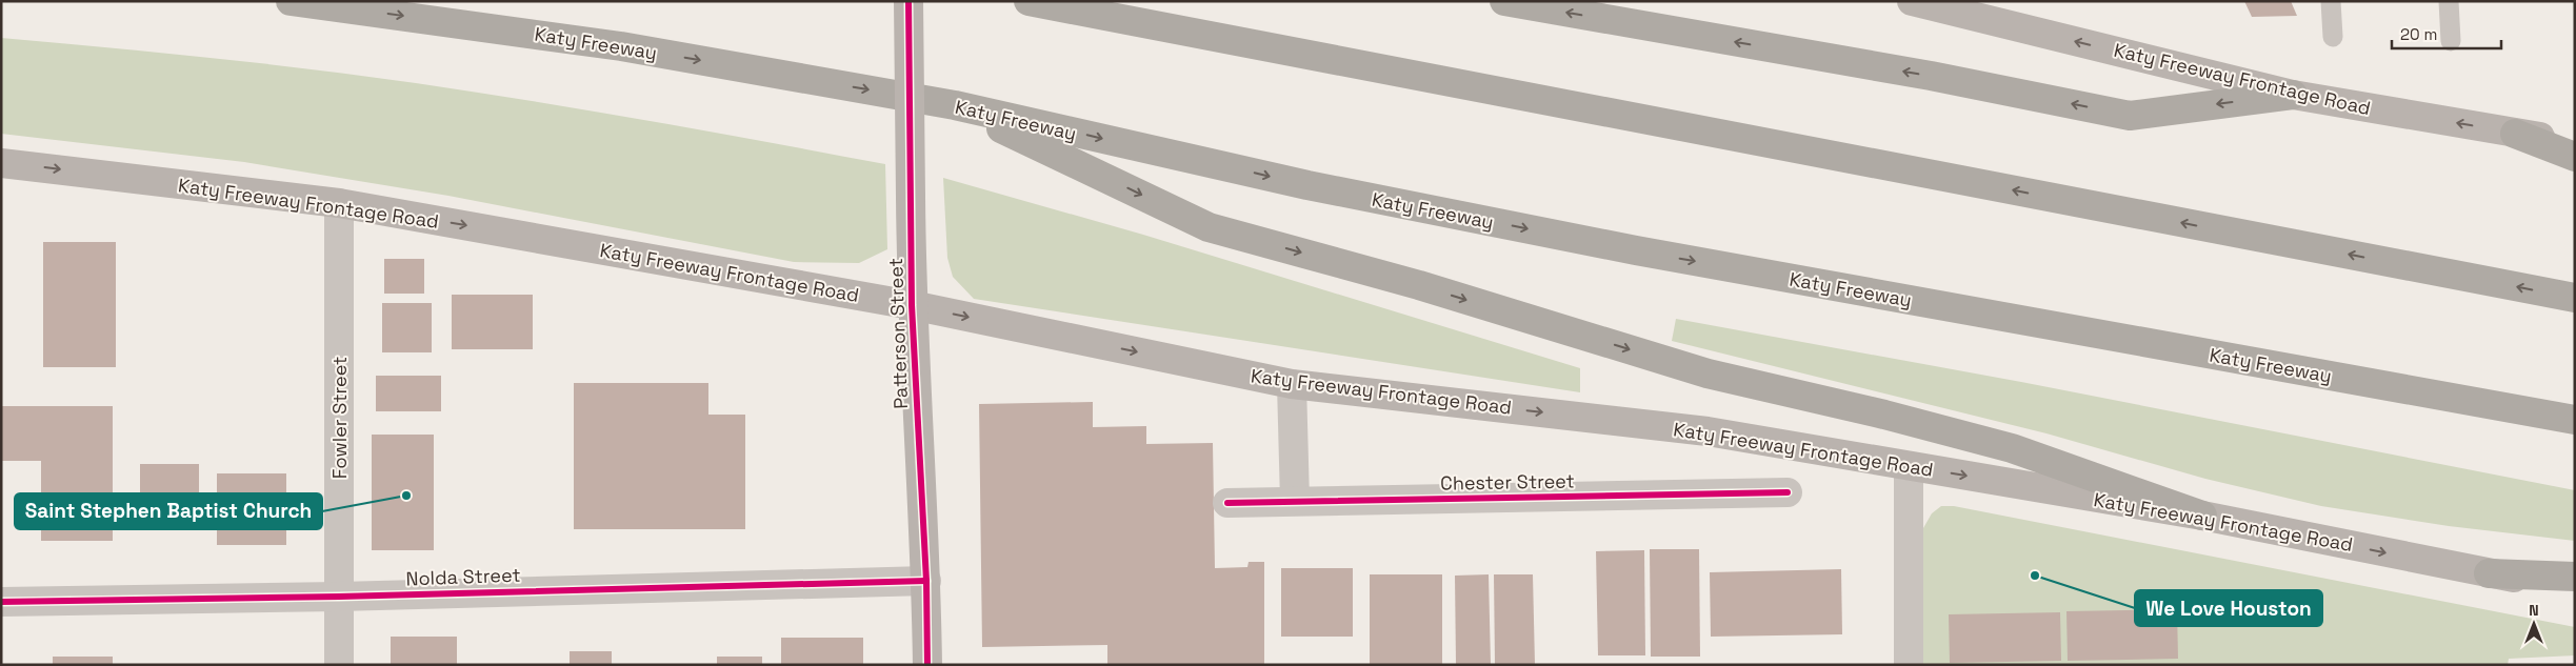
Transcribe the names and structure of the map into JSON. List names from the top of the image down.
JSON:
{
  "streets": {
    "highway": ["Katy Freeway"],
    "main road": ["Katy Freeway Frontage Road", "Patterson Street"],
    "street": ["Fowler Street", "Chester Street", "Nolda Street"]
  },
  "crossings": [
    ["Katy Freeway Frontage Road", "Patterson Street"],
    ["Katy Freeway Frontage Road", "Fowler Street"],
    ["Patterson Street", "Nolda Street"],
    ["Fowler Street", "Nolda Street"]
  ],
  "places": ["Saint Stephen Baptist Church", "We Love Houston"],
  "scale_bar": "20 m",
  "north": "top"
}
